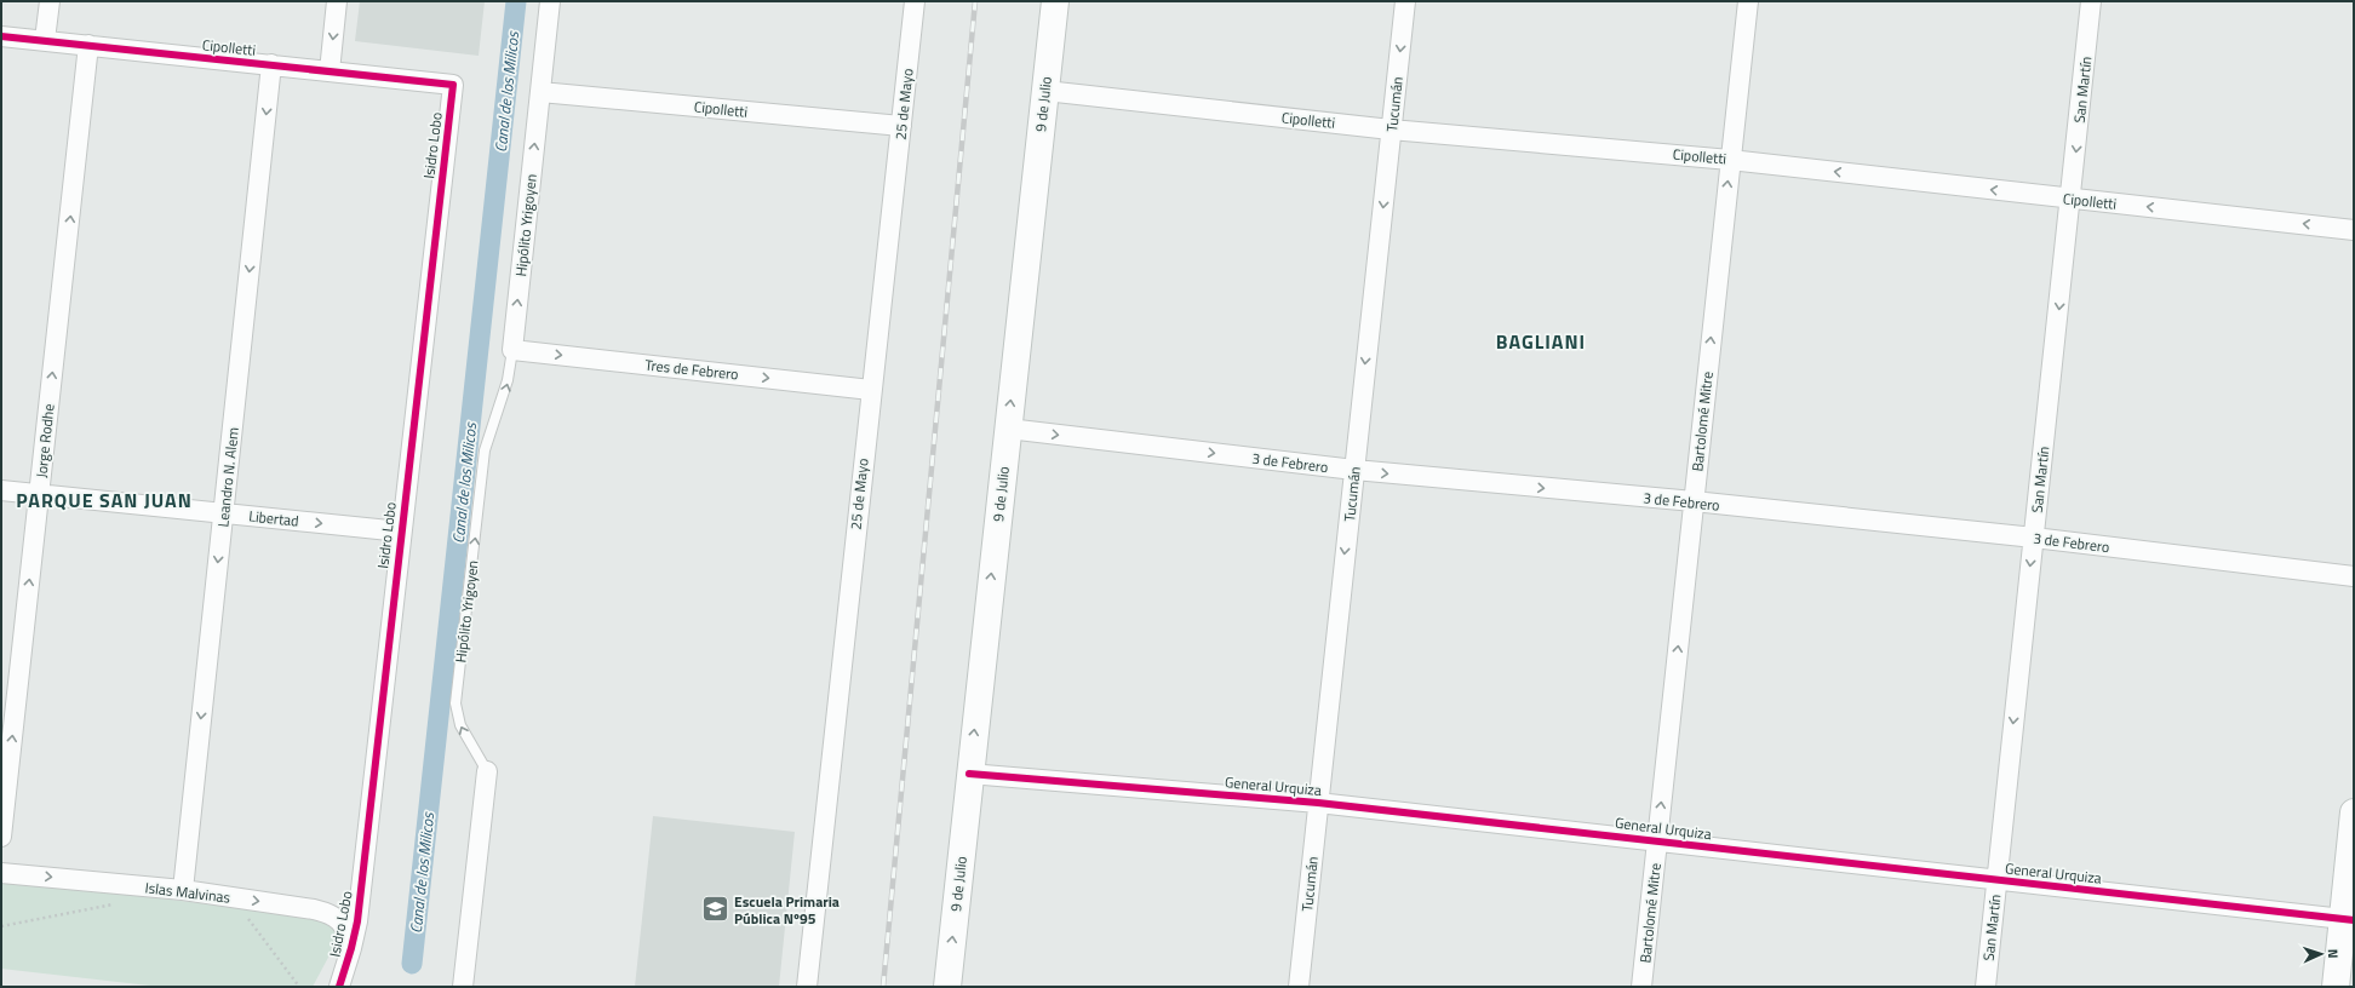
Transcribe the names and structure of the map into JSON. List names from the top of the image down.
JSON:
{
  "streets": {
    "street": [
      "Cipolletti",
      "San Martín",
      "25 de Mayo",
      "9 de Julio",
      "Tucumán",
      "Isidro Lobo",
      "Hipólito Yrigoyen",
      "Tres de Febrero",
      "Bartolomé Mitre",
      "Jorge Rodhe",
      "3 de Febrero",
      "Leandro N. Alem",
      "Libertad",
      "General Urquiza",
      "Islas Malvinas"
    ]
  },
  "crossings": [
    ["Cipolletti", "San Martín"],
    ["Cipolletti", "25 de Mayo"],
    ["Cipolletti", "9 de Julio"],
    ["Cipolletti", "Tucumán"],
    ["Cipolletti", "Isidro Lobo"],
    ["Cipolletti", "Hipólito Yrigoyen"],
    ["Cipolletti", "Bartolomé Mitre"],
    ["Cipolletti", "Jorge Rodhe"],
    ["Cipolletti", "Leandro N. Alem"],
    ["San Martín", "3 de Febrero"],
    ["San Martín", "General Urquiza"],
    ["25 de Mayo", "Tres de Febrero"],
    ["9 de Julio", "3 de Febrero"],
    ["9 de Julio", "General Urquiza"],
    ["Tucumán", "3 de Febrero"],
    ["Tucumán", "General Urquiza"],
    ["Isidro Lobo", "Libertad"],
    ["Isidro Lobo", "Islas Malvinas"],
    ["Hipólito Yrigoyen", "Tres de Febrero"],
    ["Bartolomé Mitre", "3 de Febrero"],
    ["Bartolomé Mitre", "General Urquiza"],
    ["Jorge Rodhe", "Libertad"],
    ["Leandro N. Alem", "Libertad"],
    ["Leandro N. Alem", "Islas Malvinas"]
  ],
  "one_way": [
    "San Martín",
    "9 de Julio",
    "Tucumán",
    "Hipólito Yrigoyen",
    "Tres de Febrero",
    "Bartolomé Mitre",
    "Jorge Rodhe",
    "3 de Febrero",
    "Leandro N. Alem",
    "Libertad",
    "Islas Malvinas"
  ],
  "districts": ["BAGLIANI", "PARQUE SAN JUAN"],
  "water": ["Canal de los Milicos"],
  "places": {
    "school or university": ["Escuela Primaria Pública Nº95"]
  },
  "north": "right"
}
